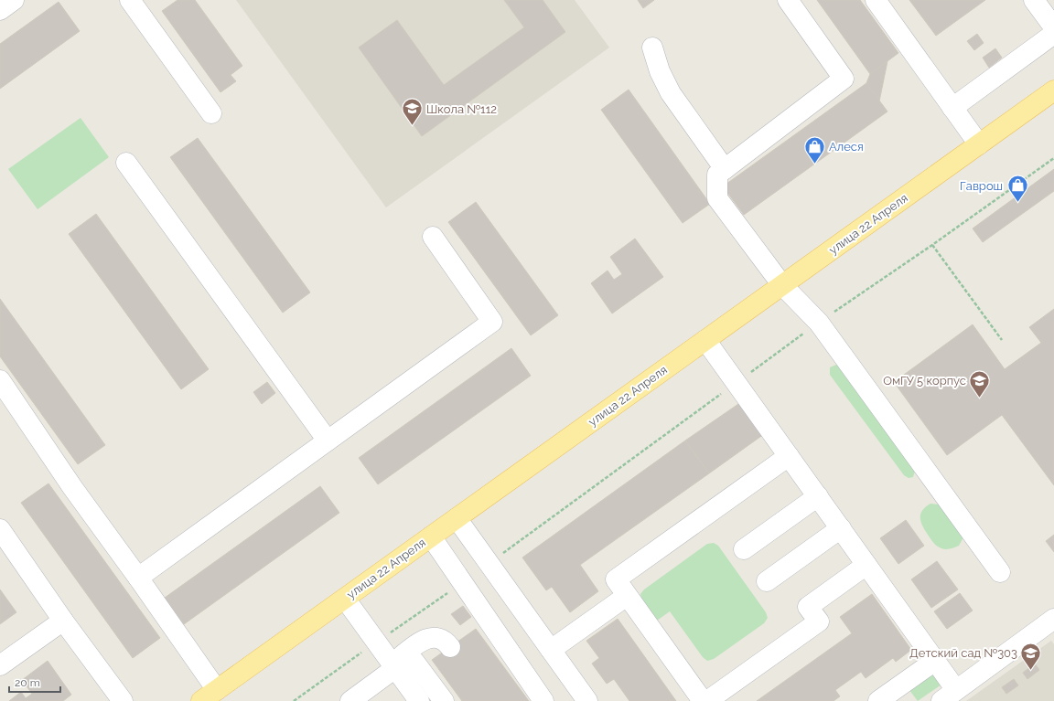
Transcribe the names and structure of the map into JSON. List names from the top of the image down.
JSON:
{
  "streets": {
    "main road": ["улица 22 Апреля"]
  },
  "places": {
    "school or university": ["Школа №112", "ОмГУ 5 корпус", "Детский сад №303"],
    "shop": ["Алеся", "Гаврош"]
  },
  "scale_bar": "20 m"
}
